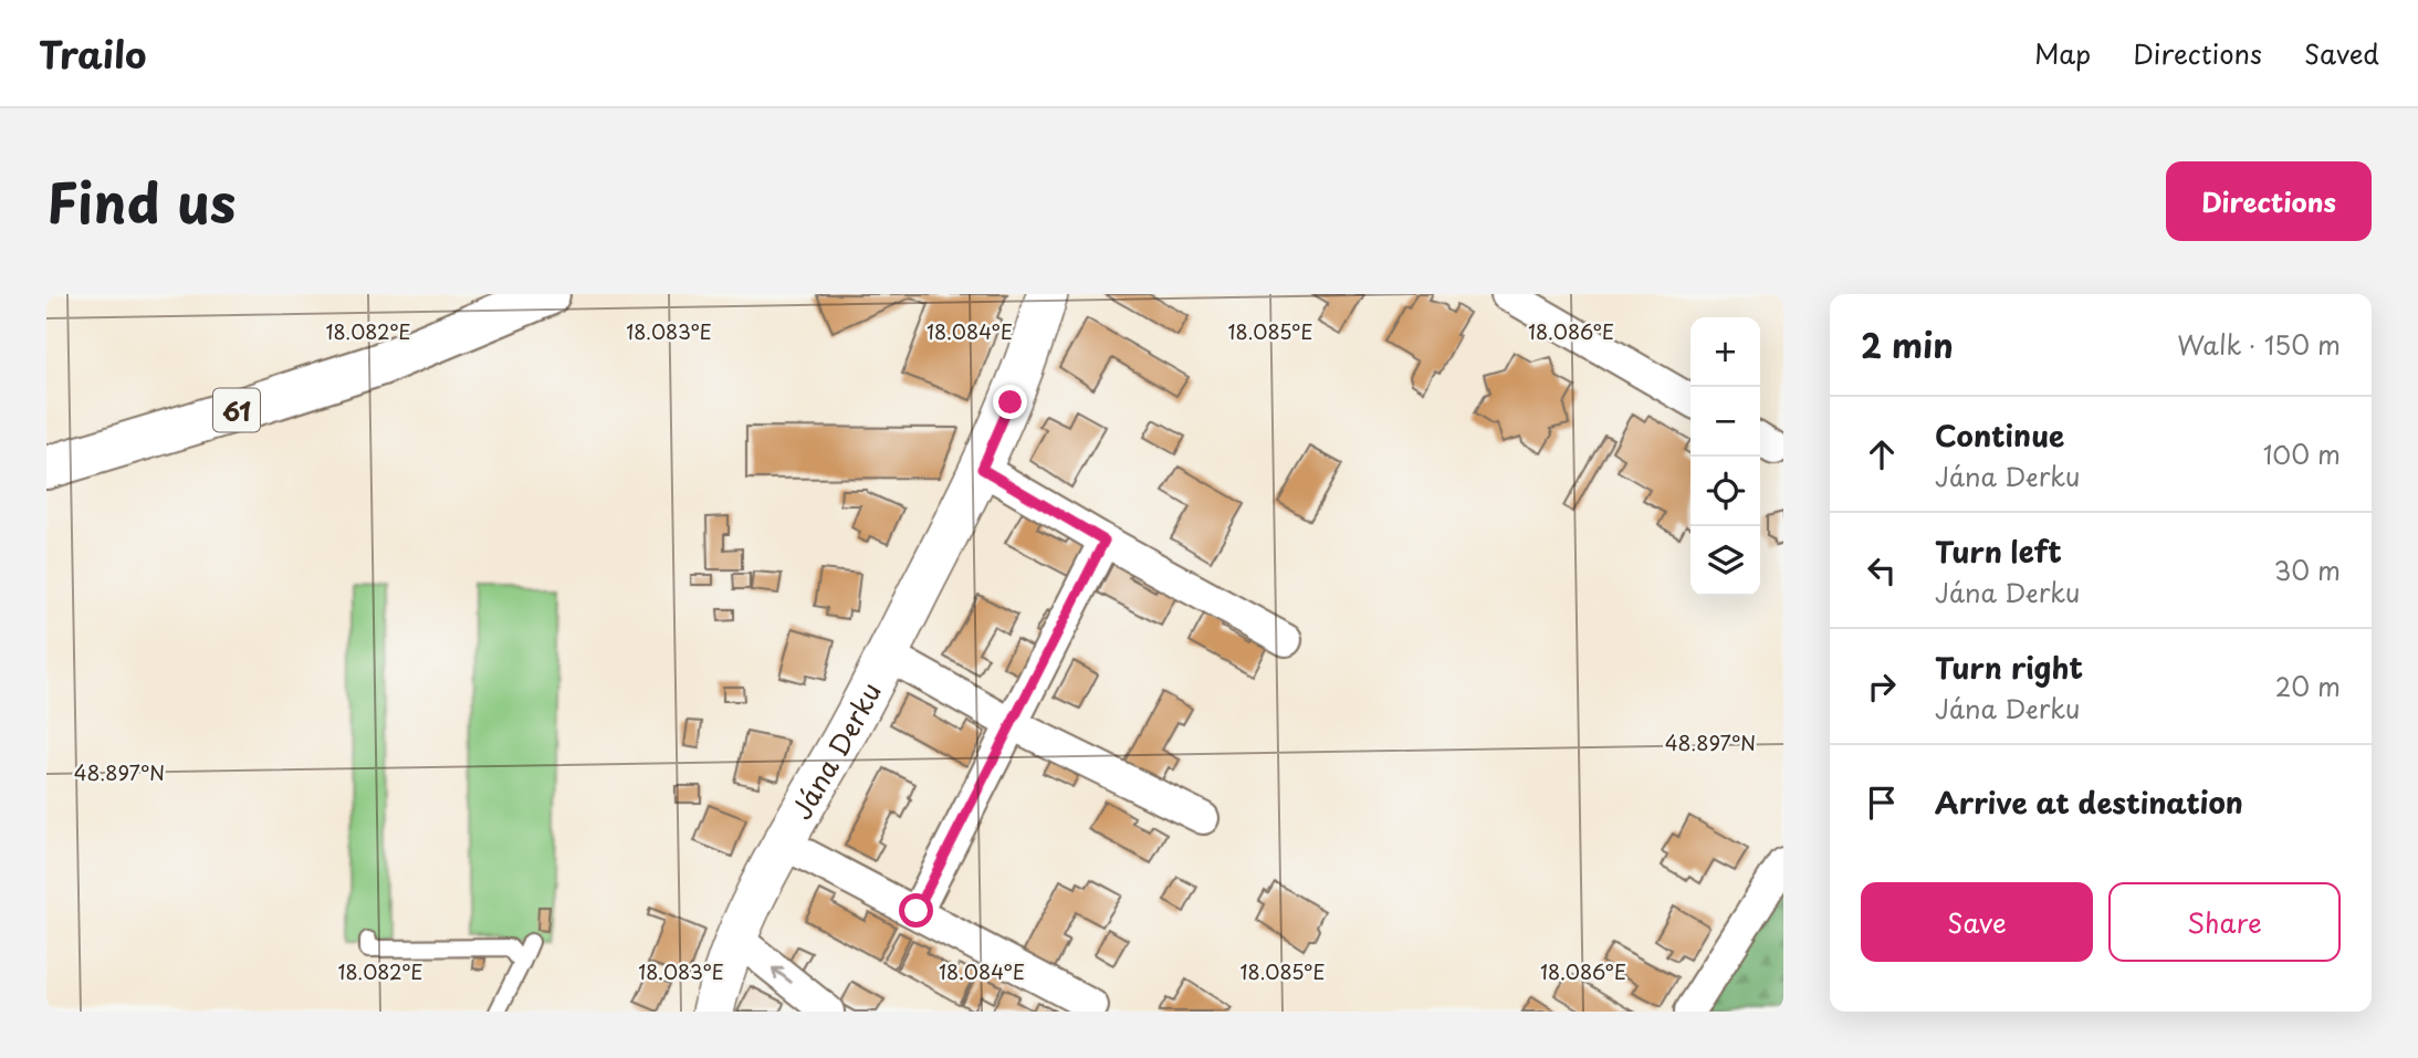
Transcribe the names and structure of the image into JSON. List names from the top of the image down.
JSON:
{
  "streets": {
    "main road": ["61"],
    "street": ["Jána Derku"]
  },
  "page": {
    "header": "Trailo",
    "nav": ["Map", "Directions", "Saved"],
    "title": "Find us",
    "buttons": [
      "Directions",
      ["Save", "Share"]
    ],
    "heading": ["2 min", "Walk · 150 m"],
    "map_buttons": ["+", "−"],
    "list": [
      ["Continue", "Jána Derku", "100 m"],
      ["Turn left", "Jána Derku", "30 m"],
      ["Turn right", "Jána Derku", "20 m"],
      "Arrive at destination"
    ]
  },
  "coordinates": [
    "18.082°E",
    "18.083°E",
    "18.084°E",
    "18.085°E",
    "18.086°E",
    "48.897°N"
  ]
}
